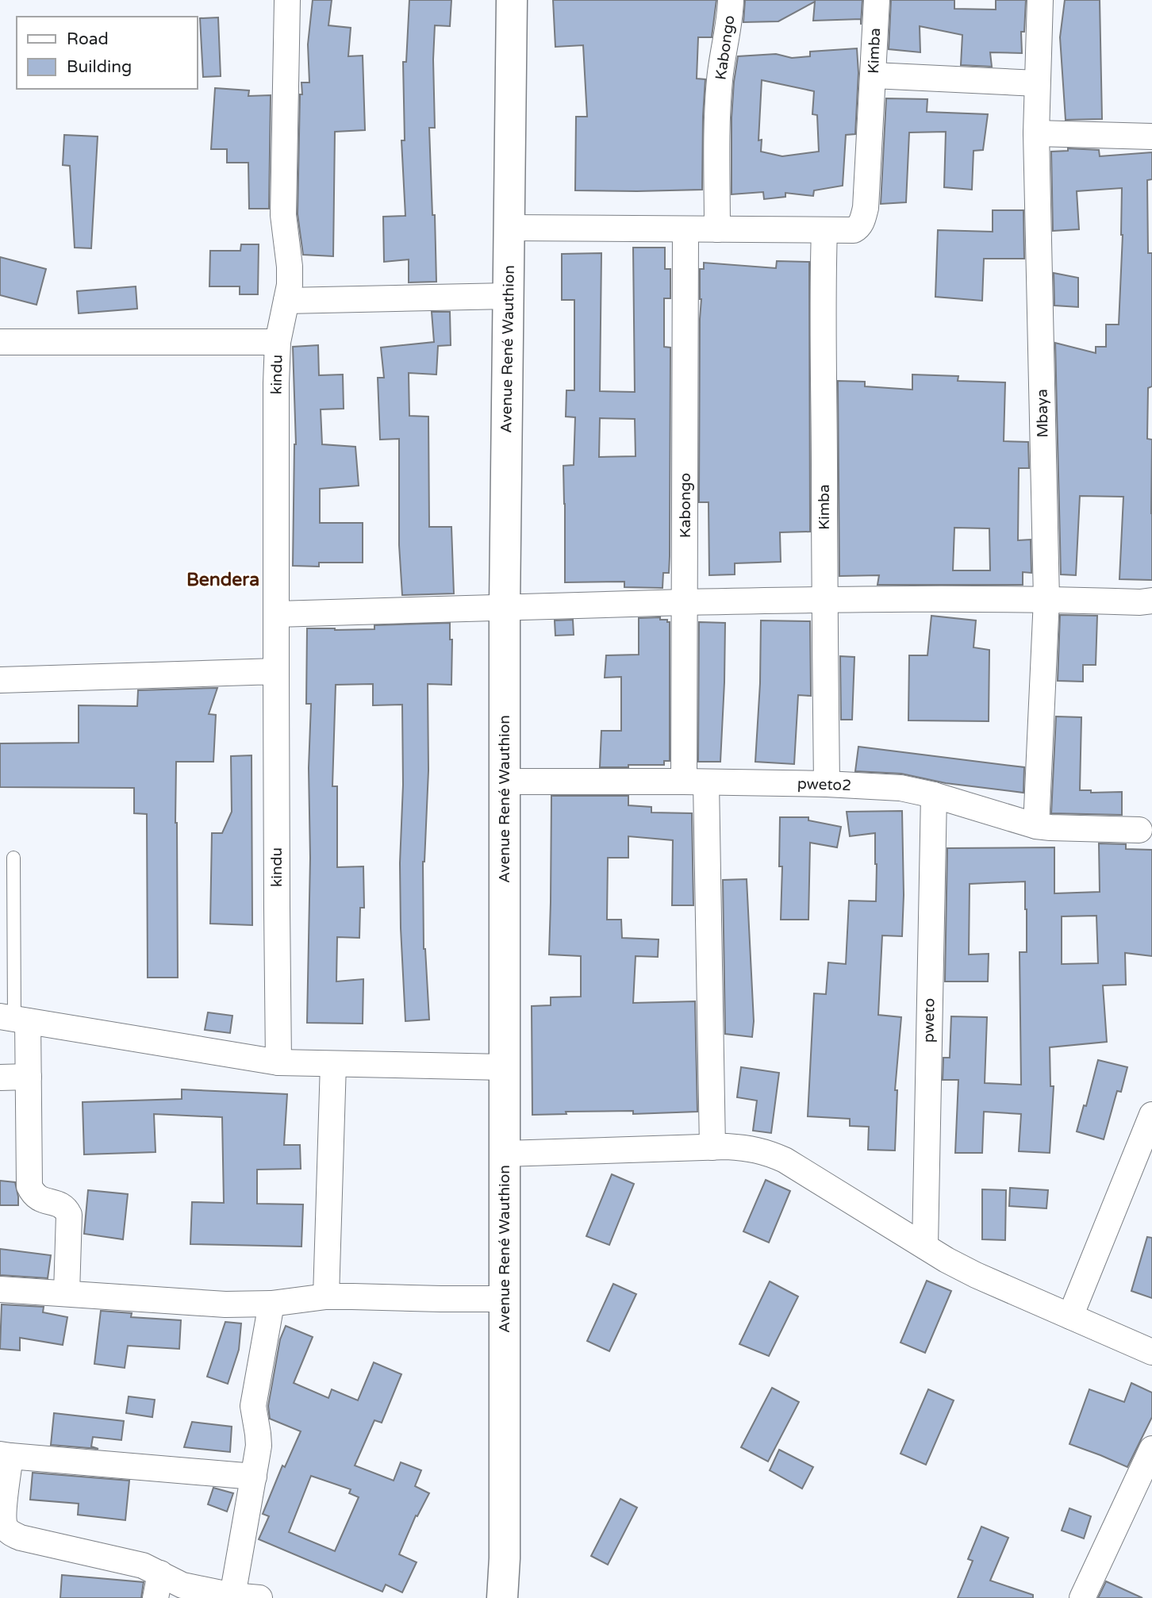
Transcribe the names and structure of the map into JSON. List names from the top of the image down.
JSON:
{
  "streets": {
    "street": [
      "Kabongo",
      "Kimba",
      "Avenue René Wauthion",
      "kindu",
      "Mbaya",
      "pweto2",
      "pweto"
    ]
  },
  "crossings": [
    ["Kabongo", "pweto2"],
    ["Kimba", "pweto2"],
    ["Avenue René Wauthion", "pweto2"],
    ["Mbaya", "pweto2"],
    ["pweto2", "pweto"]
  ],
  "districts": ["Bendera"],
  "legend": ["Road", "Building"]
}
